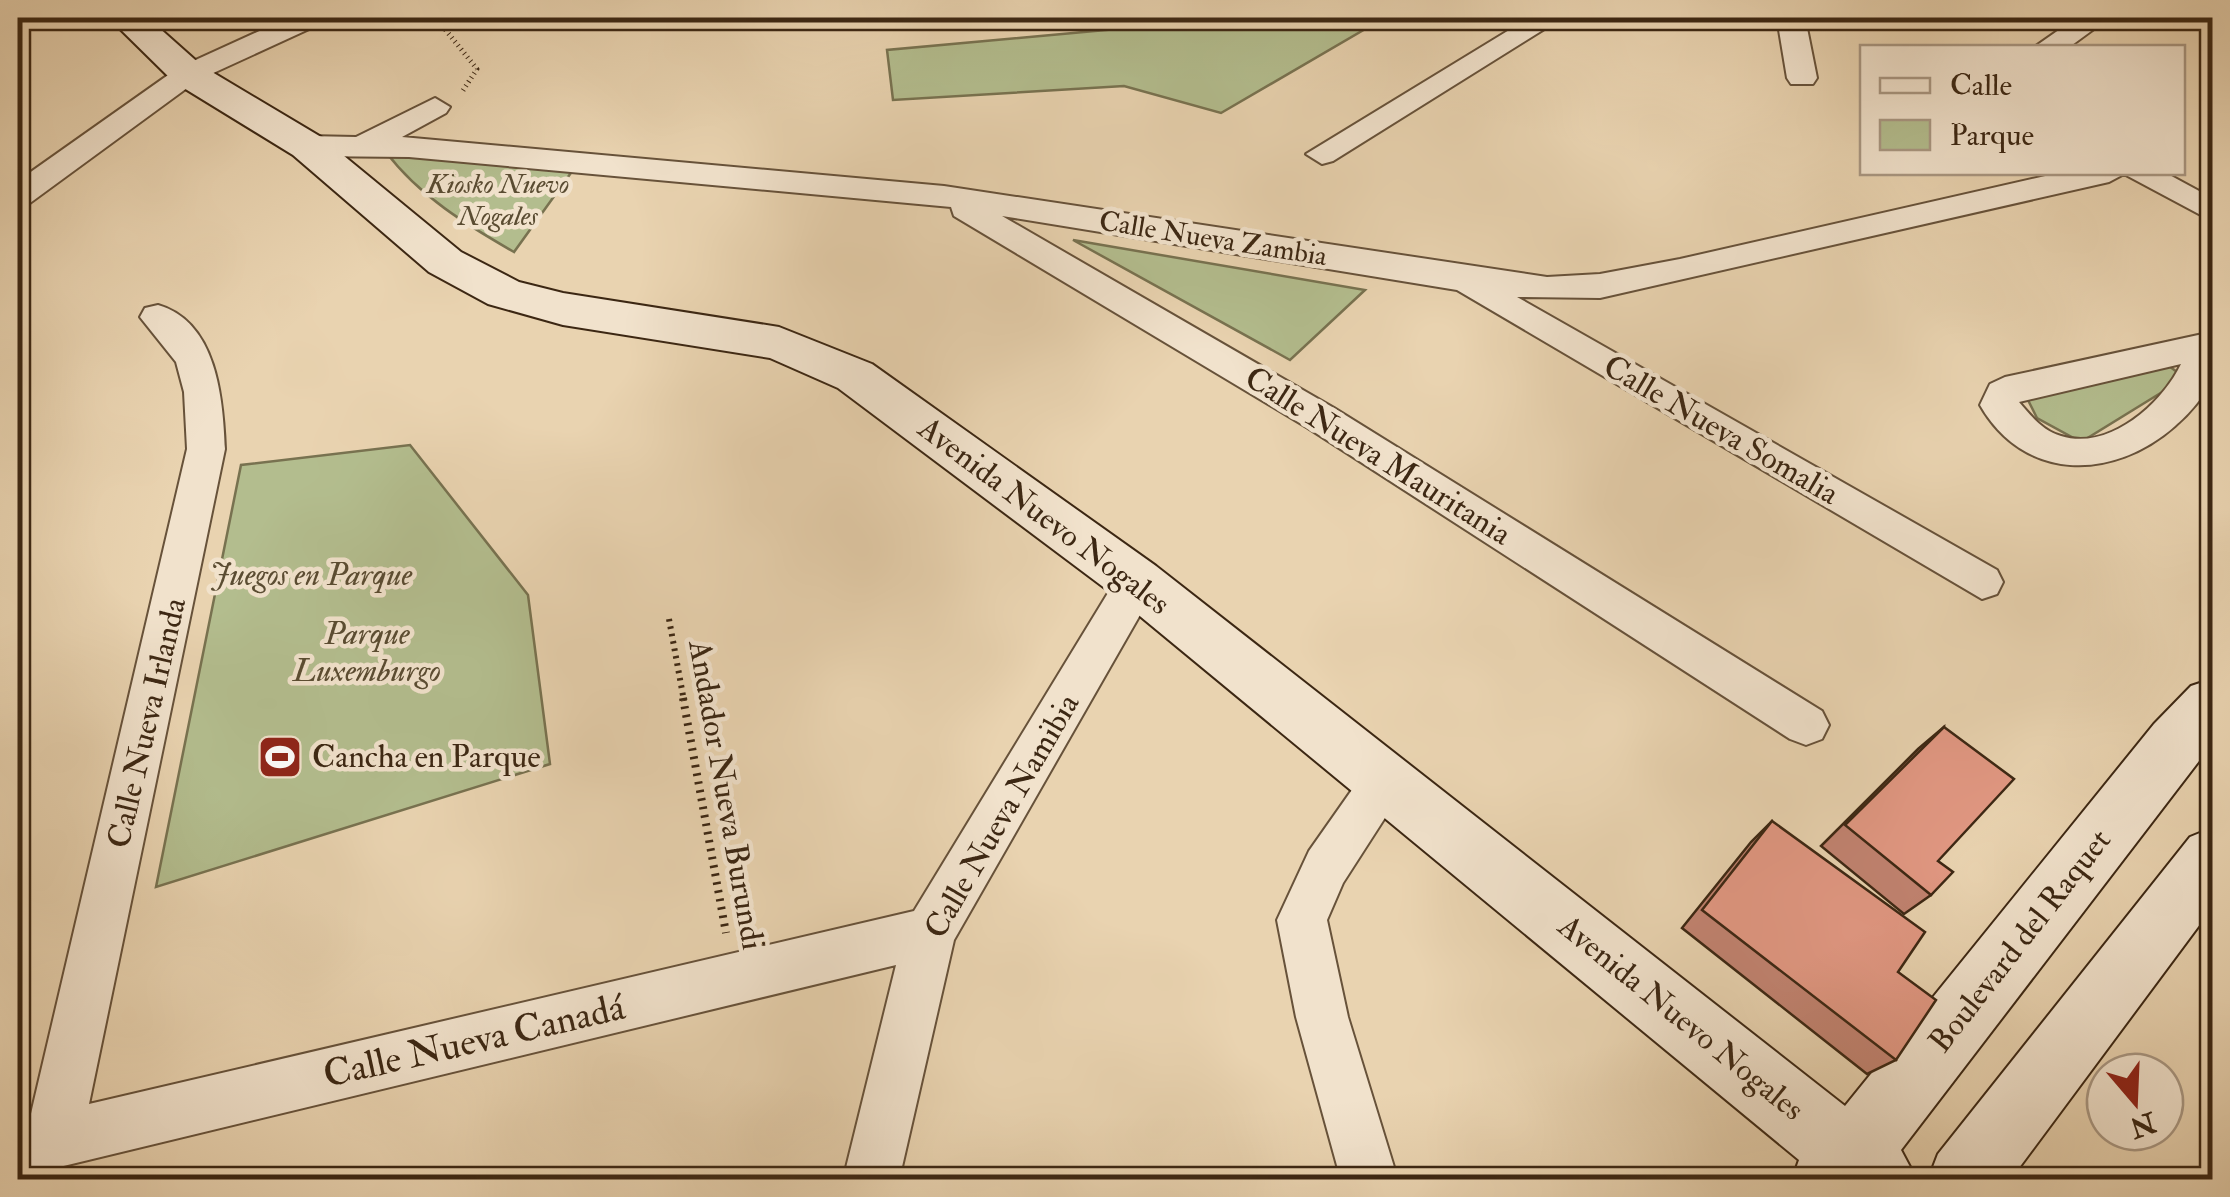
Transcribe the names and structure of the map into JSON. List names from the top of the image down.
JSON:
{
  "streets": {
    "street": [
      "Calle Nueva Zambia",
      "Calle Nueva Somalia",
      "Calle Nueva Mauritania",
      "Avenida Nuevo Nogales",
      "Calle Nueva Irlanda",
      "Calle Nueva Namibia",
      "Boulevard del Raquet",
      "Calle Nueva Canadá"
    ],
    "path": ["Andador Nueva Burundi"]
  },
  "crossings": [
    ["Calle Nueva Zambia", "Calle Nueva Somalia"],
    ["Calle Nueva Zambia", "Calle Nueva Mauritania"],
    ["Calle Nueva Zambia", "Avenida Nuevo Nogales"],
    ["Avenida Nuevo Nogales", "Calle Nueva Namibia"],
    ["Avenida Nuevo Nogales", "Boulevard del Raquet"],
    ["Calle Nueva Irlanda", "Calle Nueva Canadá"],
    ["Andador Nueva Burundi", "Calle Nueva Canadá"],
    ["Calle Nueva Namibia", "Calle Nueva Canadá"]
  ],
  "parks": ["Kiosko Nuevo Nogales", "Juegos en Parque", "Parque Luxemburgo"],
  "places": {
    "sports": ["Cancha en Parque"]
  },
  "legend": ["Calle", "Parque"],
  "north": "bottom"
}
